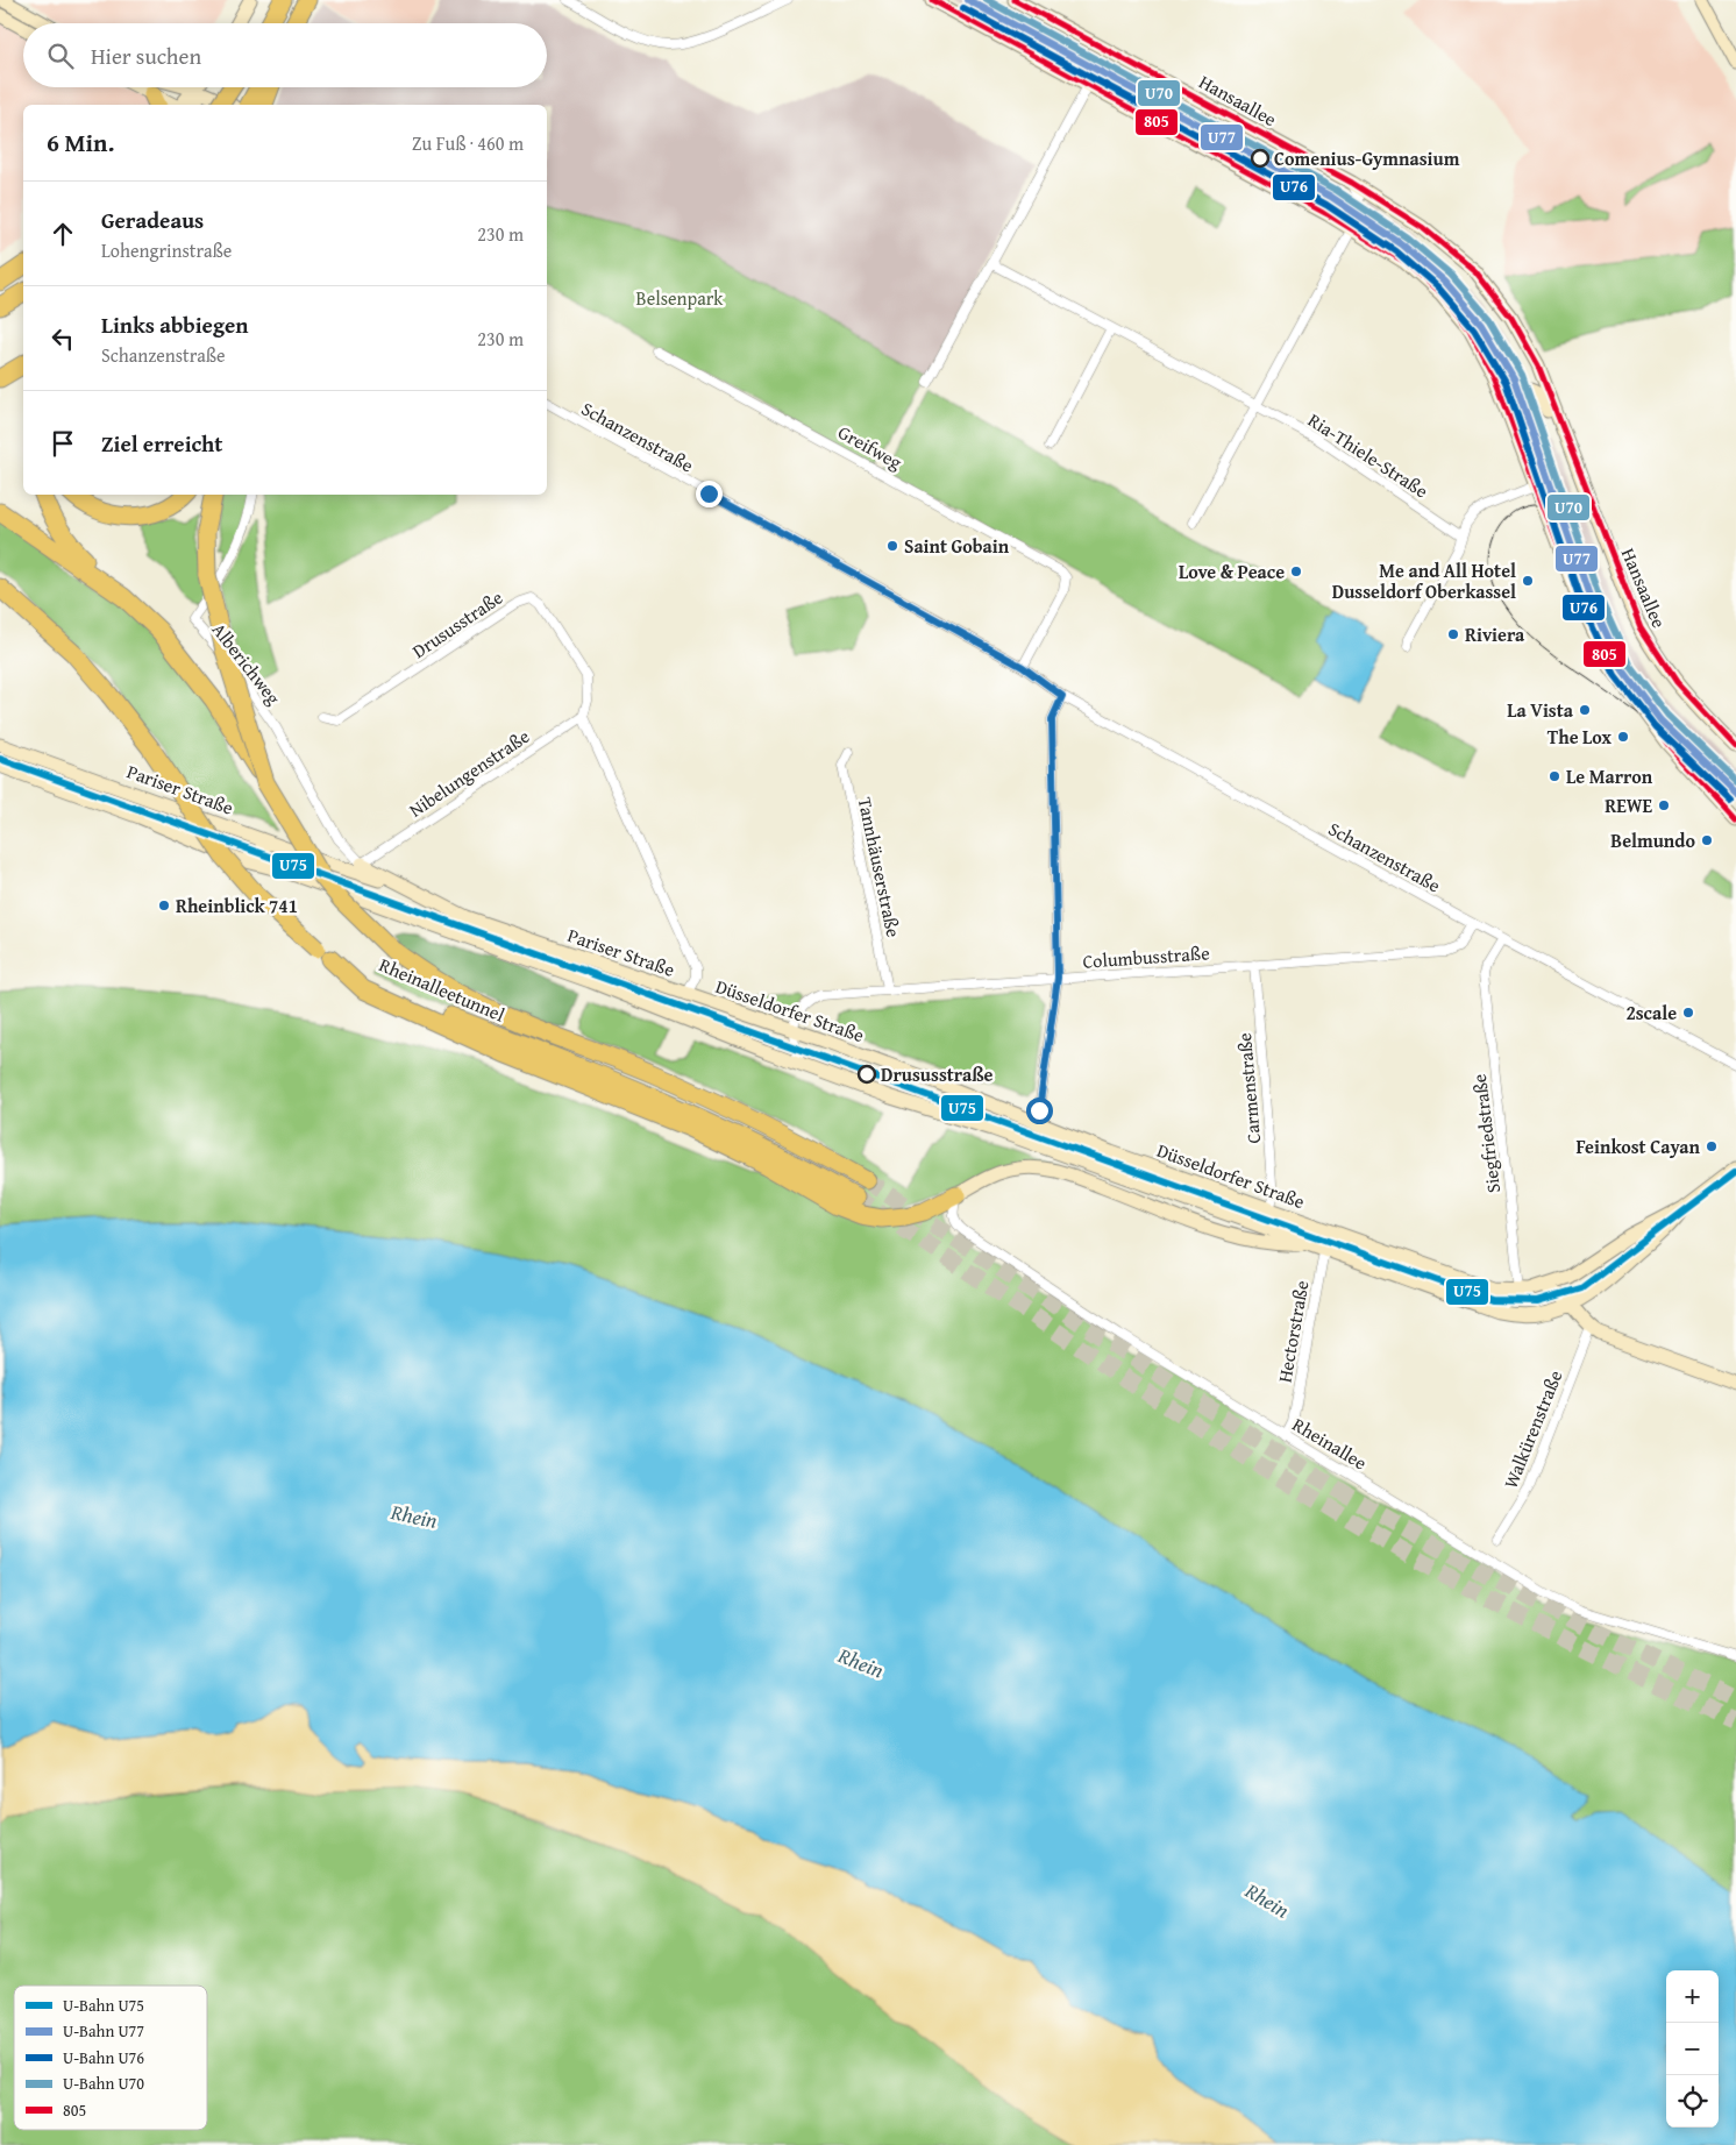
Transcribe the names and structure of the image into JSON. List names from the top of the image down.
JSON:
{
  "streets": {
    "highway": ["Rheinalleetunnel"],
    "main road": ["Hansaallee", "Pariser Straße", "Düsseldorfer Straße"],
    "street": [
      "Schanzenstraße",
      "Greifweg",
      "Ria-Thiele-Straße",
      "Drususstraße",
      "Alberichweg",
      "Nibelungenstraße",
      "Tannhäuserstraße",
      "Columbusstraße",
      "Carmenstraße",
      "Siegfriedstraße",
      "Hectorstraße",
      "Walkürenstraße",
      "Rheinallee"
    ]
  },
  "crossings": [
    ["Schanzenstraße", "Greifweg"],
    ["Schanzenstraße", "Columbusstraße"],
    ["Schanzenstraße", "Siegfriedstraße"],
    ["Drususstraße", "Nibelungenstraße"],
    ["Alberichweg", "Nibelungenstraße"],
    ["Alberichweg", "Pariser Straße"],
    ["Nibelungenstraße", "Pariser Straße"],
    ["Pariser Straße", "Düsseldorfer Straße"],
    ["Tannhäuserstraße", "Columbusstraße"],
    ["Columbusstraße", "Düsseldorfer Straße"],
    ["Columbusstraße", "Carmenstraße"],
    ["Düsseldorfer Straße", "Carmenstraße"],
    ["Düsseldorfer Straße", "Siegfriedstraße"],
    ["Düsseldorfer Straße", "Hectorstraße"],
    ["Düsseldorfer Straße", "Rheinallee"],
    ["Hectorstraße", "Rheinallee"]
  ],
  "water": ["Rhein"],
  "parks": ["Belsenpark"],
  "places": [
    "Comenius-Gymnasium",
    "Saint Gobain",
    "Love & Peace",
    "Me and All Hotel Dusseldorf Oberkassel",
    "Riviera",
    "La Vista",
    "The Lox",
    "Le Marron",
    "REWE",
    "Belmundo",
    "Rheinblick 741",
    "2scale",
    "Drususstraße",
    "Feinkost Cayan"
  ],
  "lines": [
    "metro line U77",
    "metro line U70",
    "transit line 805",
    "metro line U76",
    "metro line U75"
  ],
  "legend": [
    "U-Bahn U75",
    "U-Bahn U77",
    "U-Bahn U76",
    "U-Bahn U70",
    "805"
  ],
  "page": {
    "search": "Hier suchen",
    "heading": ["6 Min.", "Zu Fuß · 460 m"],
    "list": [
      ["Geradeaus", "Lohengrinstraße", "230 m"],
      ["Links abbiegen", "Schanzenstraße", "230 m"],
      "Ziel erreicht"
    ],
    "map_buttons": ["+", "−"]
  }
}
